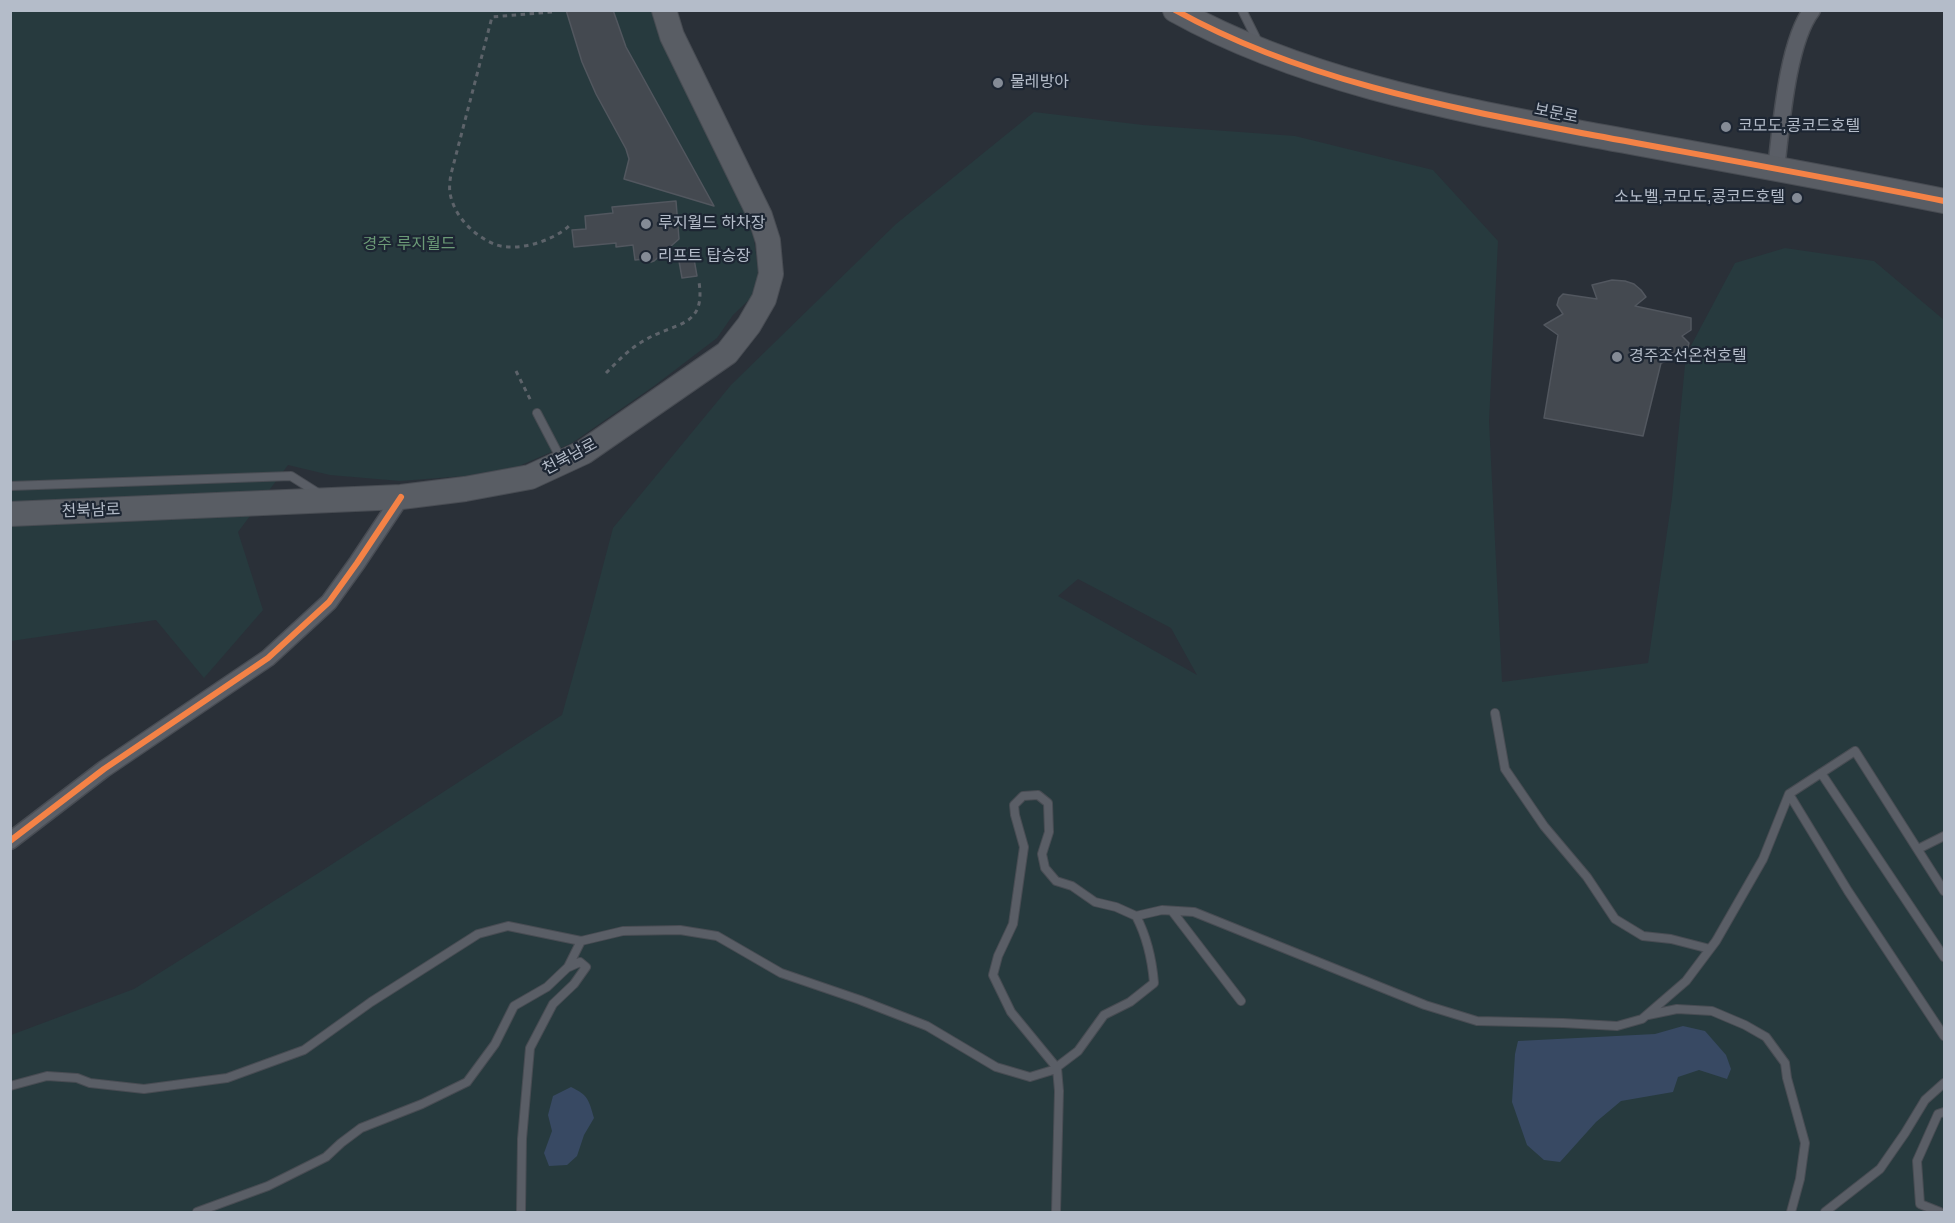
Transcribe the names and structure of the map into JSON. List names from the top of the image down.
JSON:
{
  "streets": {
    "main road": ["보문로", "천북남로"]
  },
  "parks": ["경주 루지월드"],
  "places": [
    "물레방아",
    "코모도,콩코드호텔",
    "소노벨,코모도,콩코드호텔",
    "루지월드 하차장",
    "리프트 탑승장",
    "경주조선온천호텔"
  ]
}
